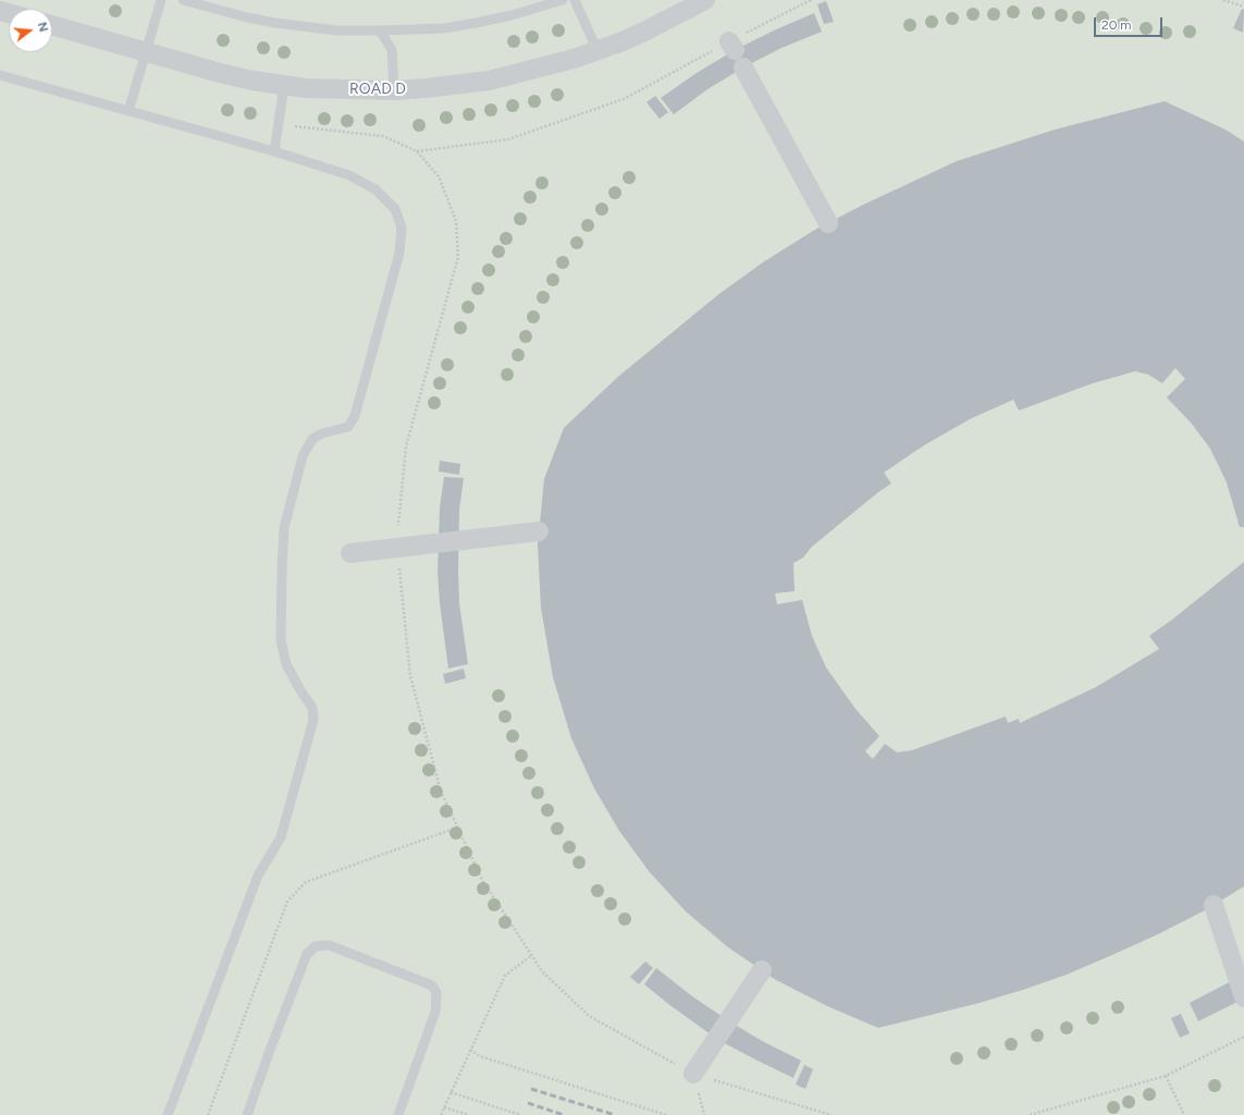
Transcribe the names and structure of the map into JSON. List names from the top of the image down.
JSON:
{
  "streets": {
    "street": ["ROAD D"]
  },
  "scale_bar": "20 m",
  "north": "right"
}
